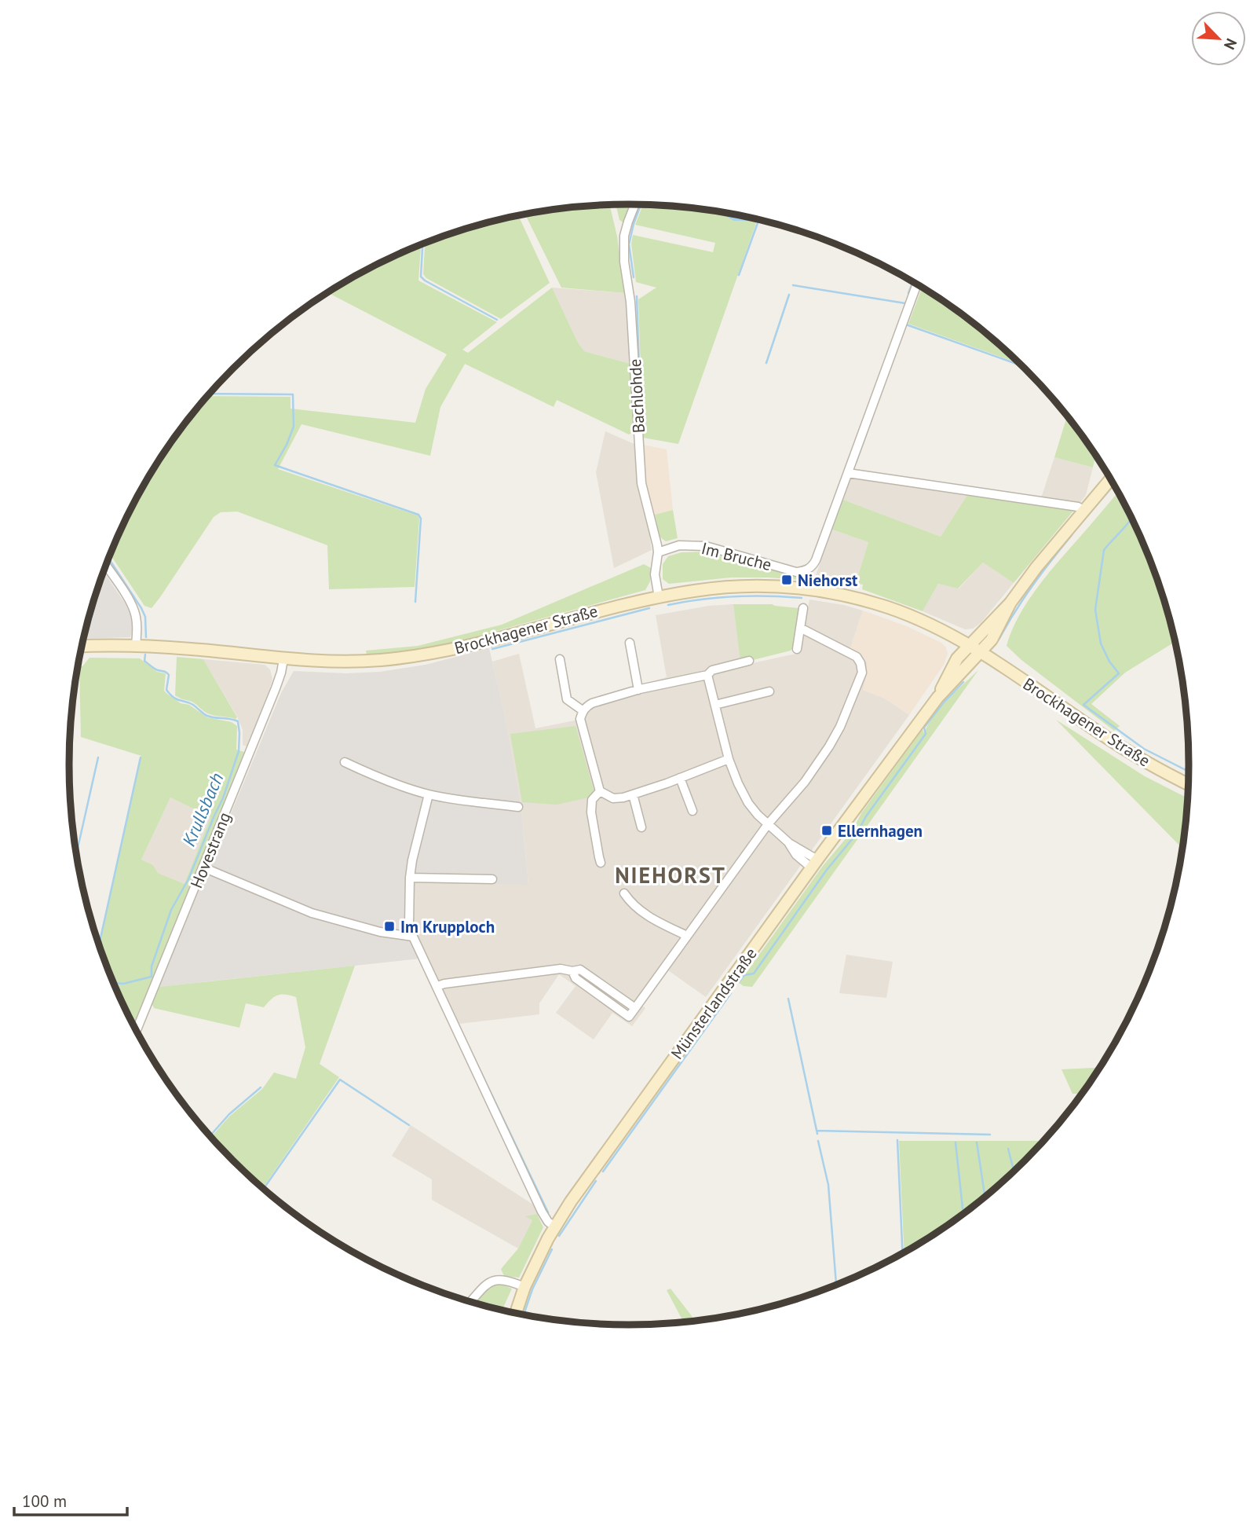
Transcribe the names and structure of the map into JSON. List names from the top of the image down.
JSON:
{
  "streets": {
    "main road": ["Brockhagener Straße", "Münsterlandstraße"],
    "street": ["Bachlohde", "Im Bruche", "Hovestrang"]
  },
  "crossings": [
    ["Bachlohde", "Im Bruche"],
    ["Bachlohde", "Brockhagener Straße"],
    ["Brockhagener Straße", "Hovestrang"],
    ["Brockhagener Straße", "Münsterlandstraße"]
  ],
  "districts": ["NIEHORST"],
  "water": ["Krullsbach"],
  "places": {
    "transit": ["Niehorst", "Ellernhagen", "Im Krupploch"]
  },
  "scale_bar": "100 m",
  "north": "bottom right"
}
